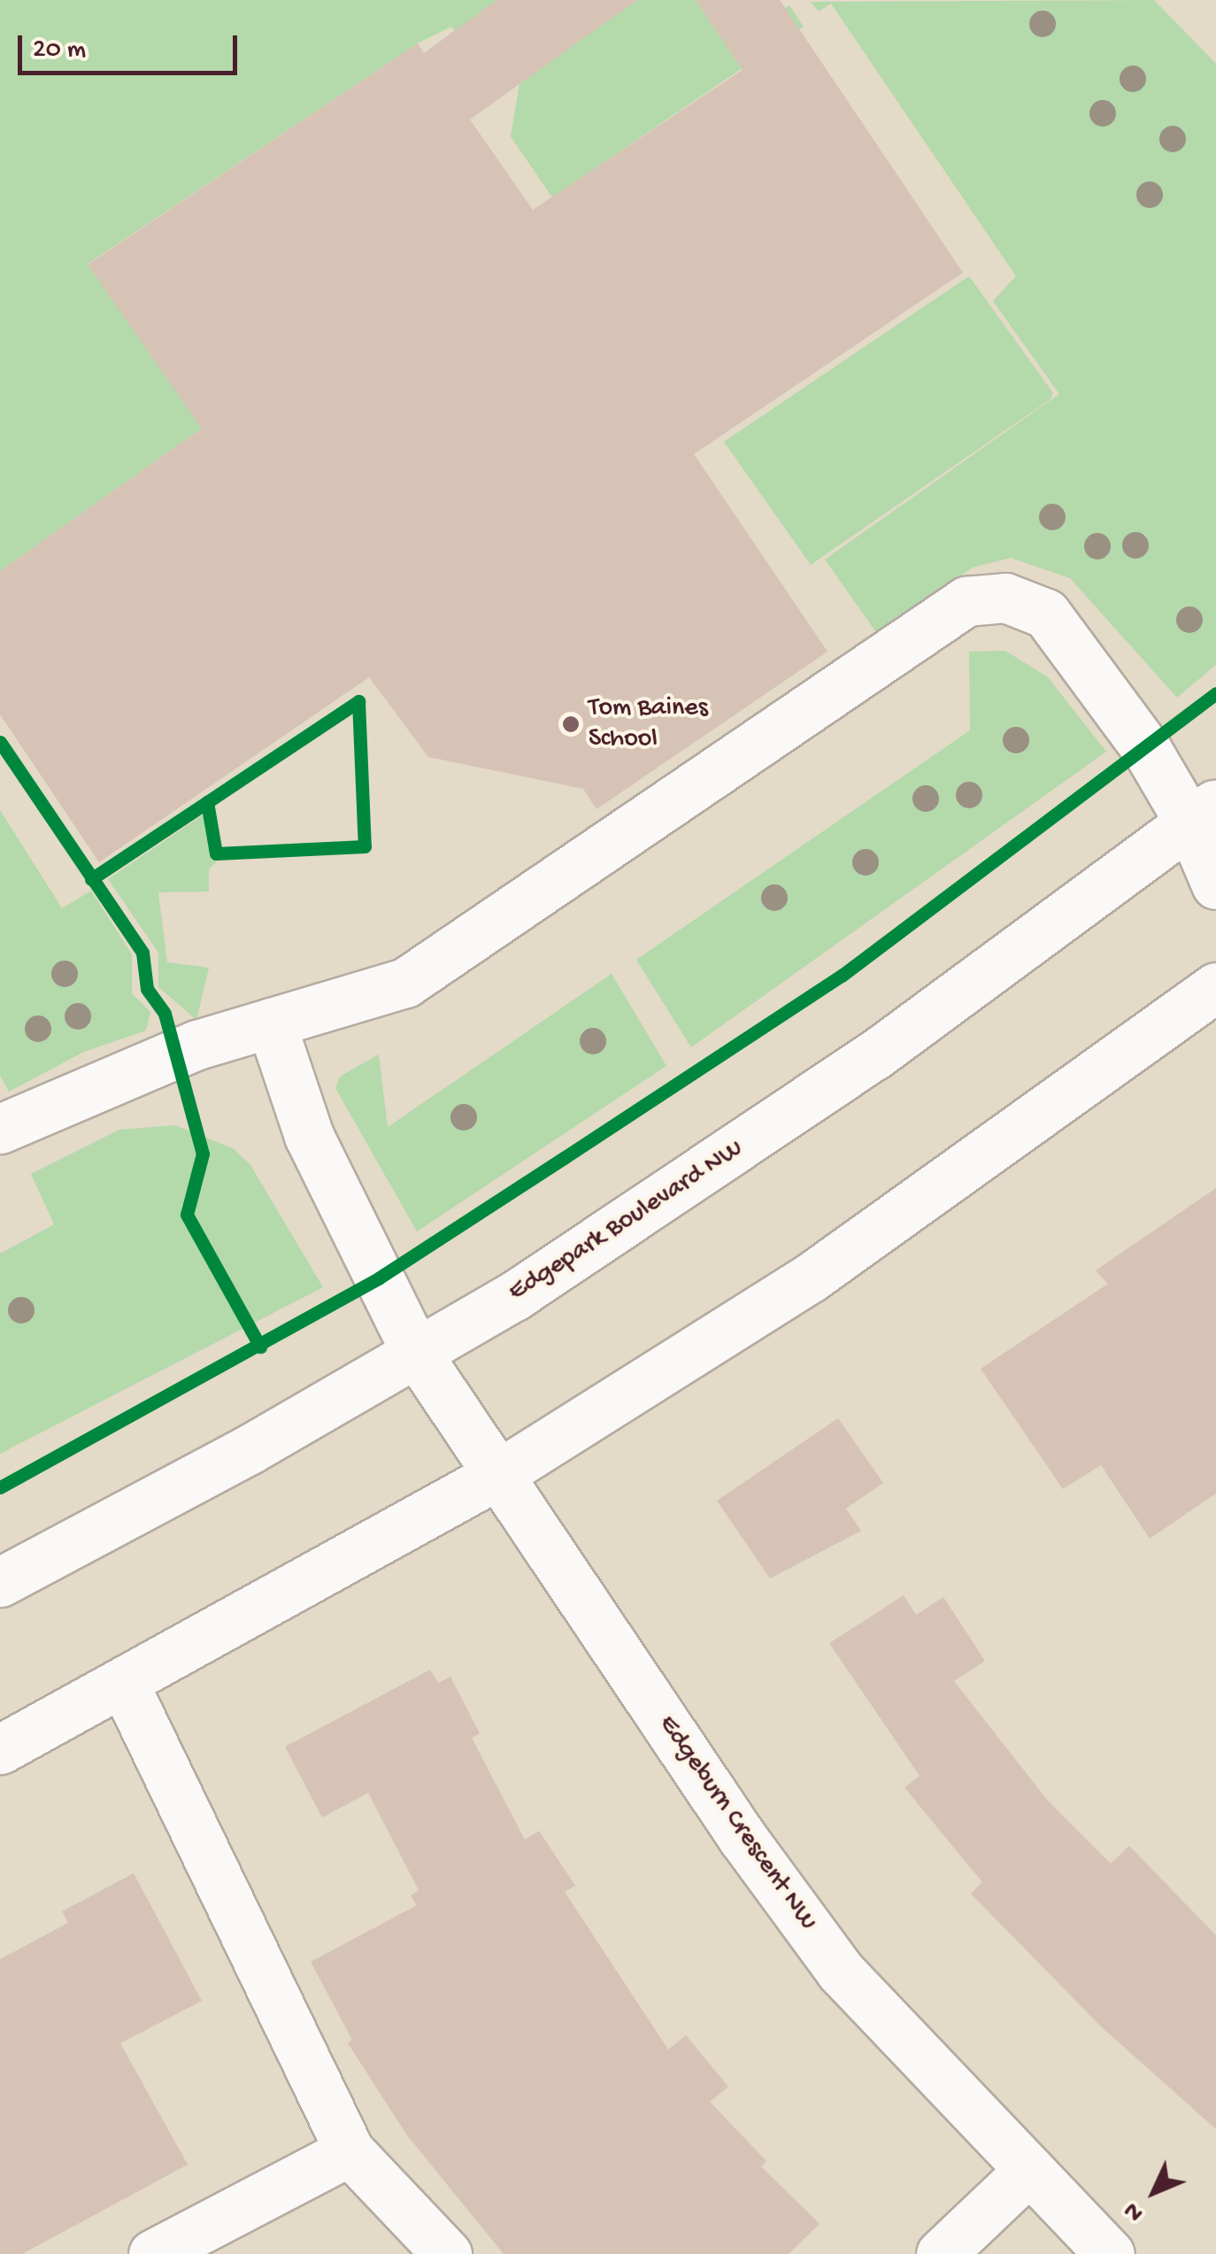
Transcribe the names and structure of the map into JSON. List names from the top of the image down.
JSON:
{
  "streets": {
    "street": ["Edgepark Boulevard NW", "Edgeburn Crescent NW"]
  },
  "crossings": [
    ["Edgepark Boulevard NW", "Edgeburn Crescent NW"]
  ],
  "places": ["Tom Baines School"],
  "scale_bar": "20 m",
  "north": "bottom left"
}
